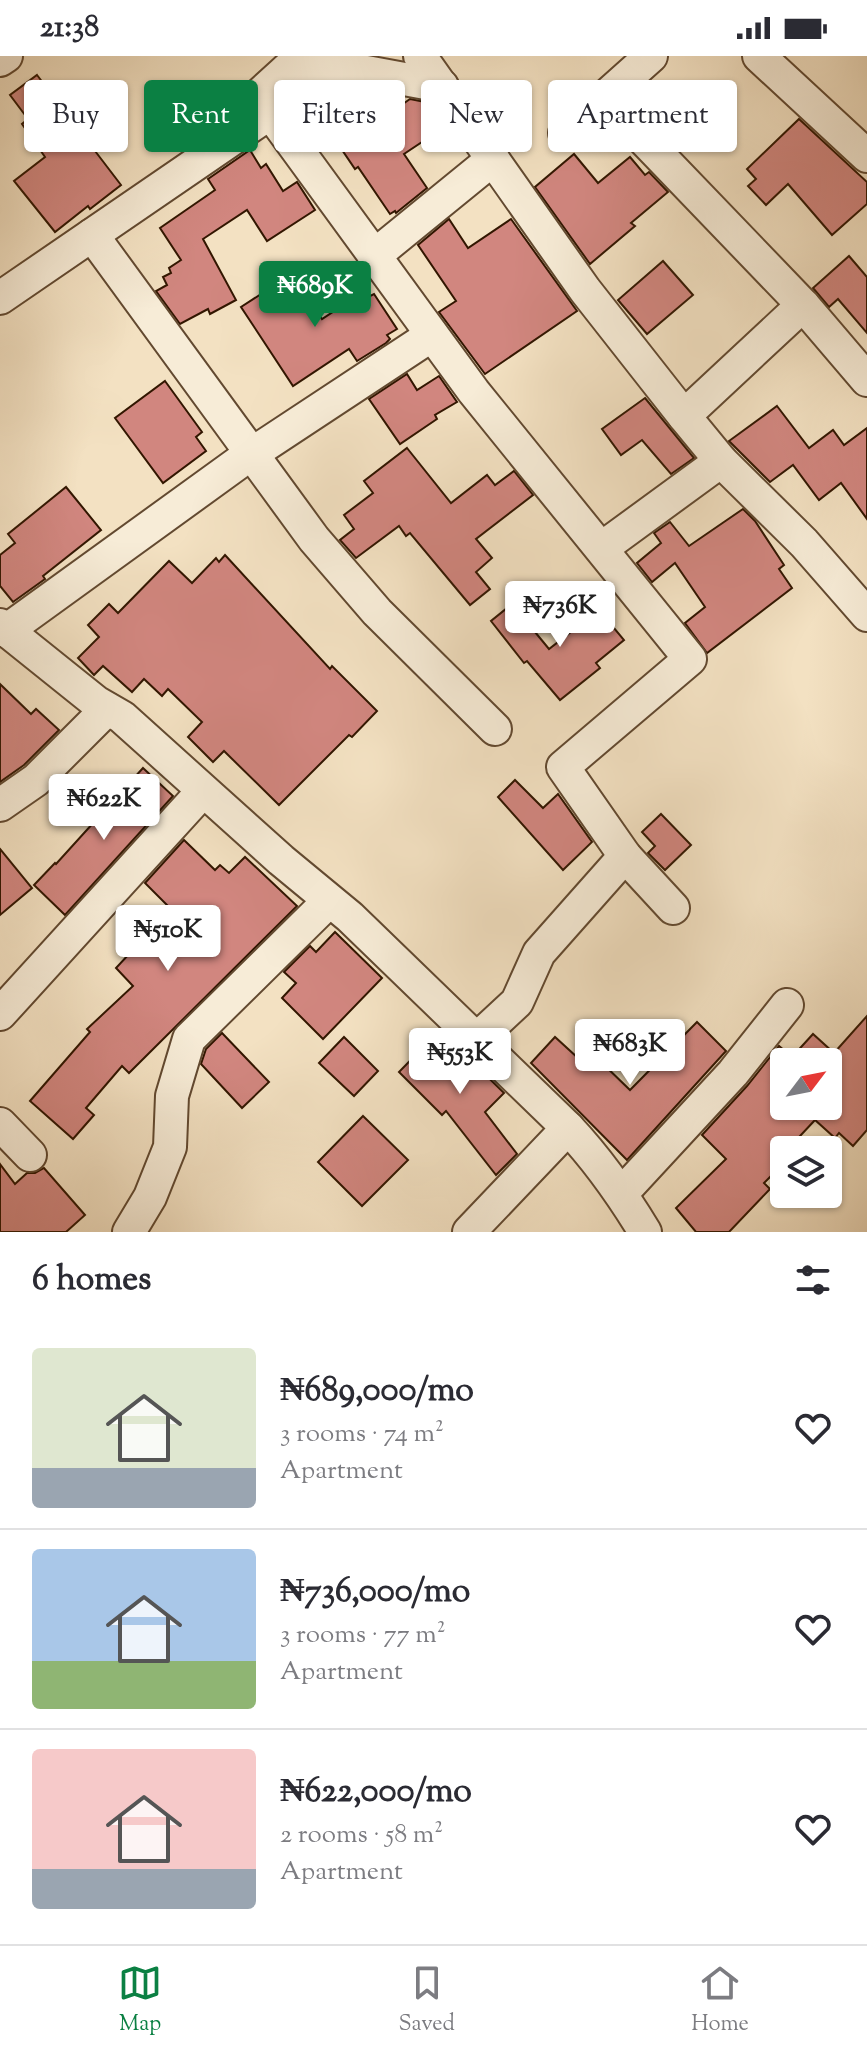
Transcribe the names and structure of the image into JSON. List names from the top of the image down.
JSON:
{
  "north": "top right",
  "page": {
    "status": "21:38",
    "chip": [
      "Buy",
      "Rent",
      "Filters",
      "New",
      "Apartment"
    ],
    "price": [
      "₦689K",
      "₦736K",
      "₦622K",
      "₦510K",
      "₦683K",
      "₦553K"
    ],
    "heading": "6 homes",
    "list": [
      {
        "name": "₦689,000/mo",
        "note": "3 rooms · 74 m² · Apartment"
      },
      {
        "name": "₦736,000/mo",
        "note": "3 rooms · 77 m² · Apartment"
      },
      {
        "name": "₦622,000/mo",
        "note": "2 rooms · 58 m² · Apartment"
      }
    ],
    "tabs": ["Map", "Saved", "Home"]
  }
}
